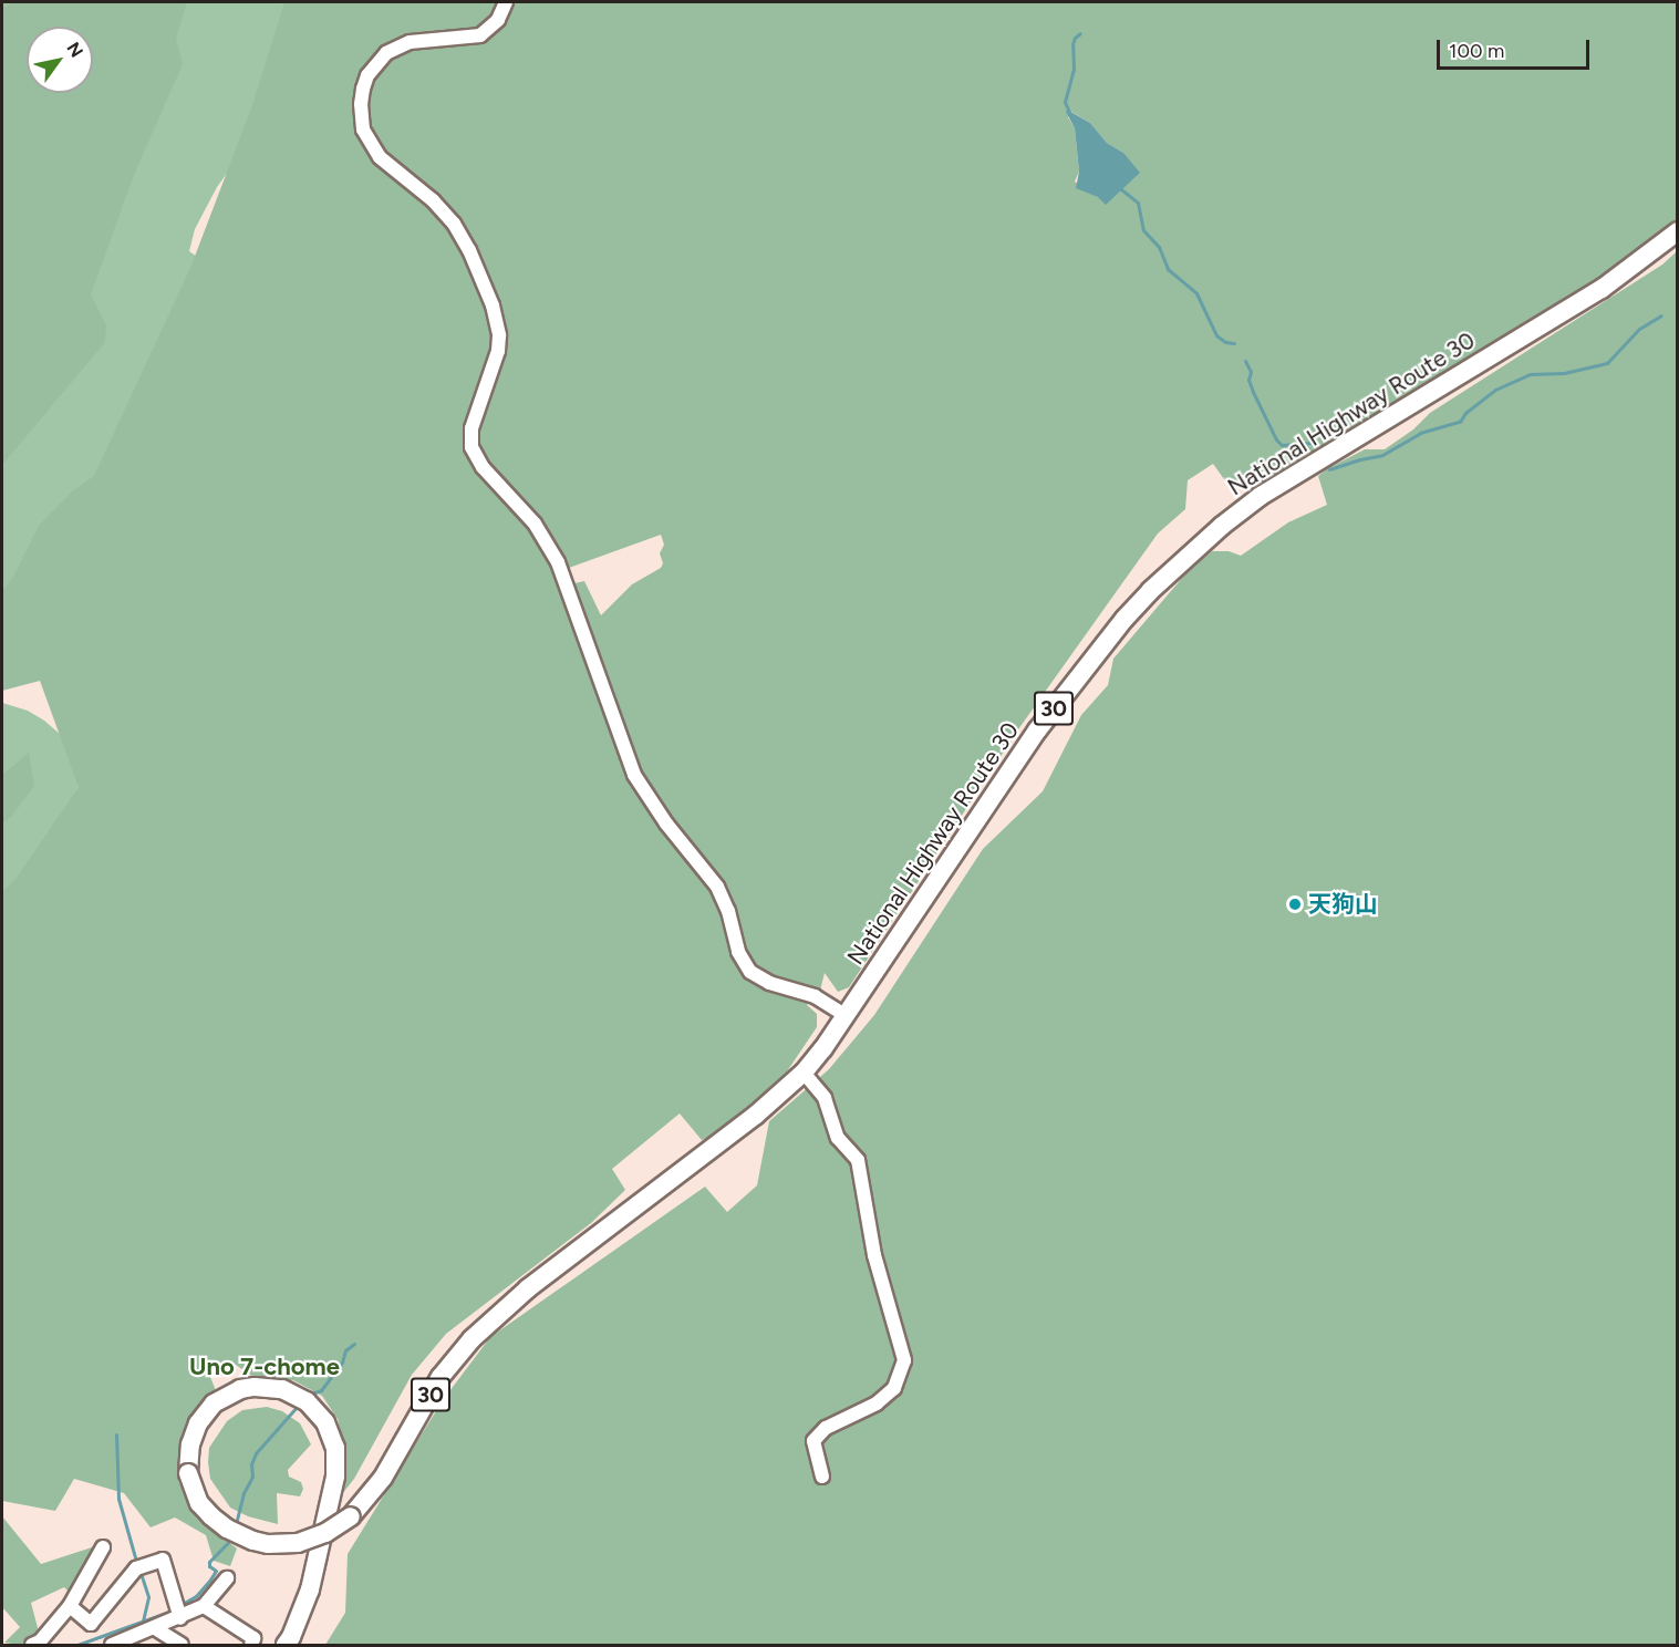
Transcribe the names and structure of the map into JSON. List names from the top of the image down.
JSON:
{
  "streets": {
    "highway": ["National Highway Route 30", "30"]
  },
  "districts": ["Uno 7-chome"],
  "places": ["天狗山"],
  "scale_bar": "100 m",
  "north": "top right"
}
